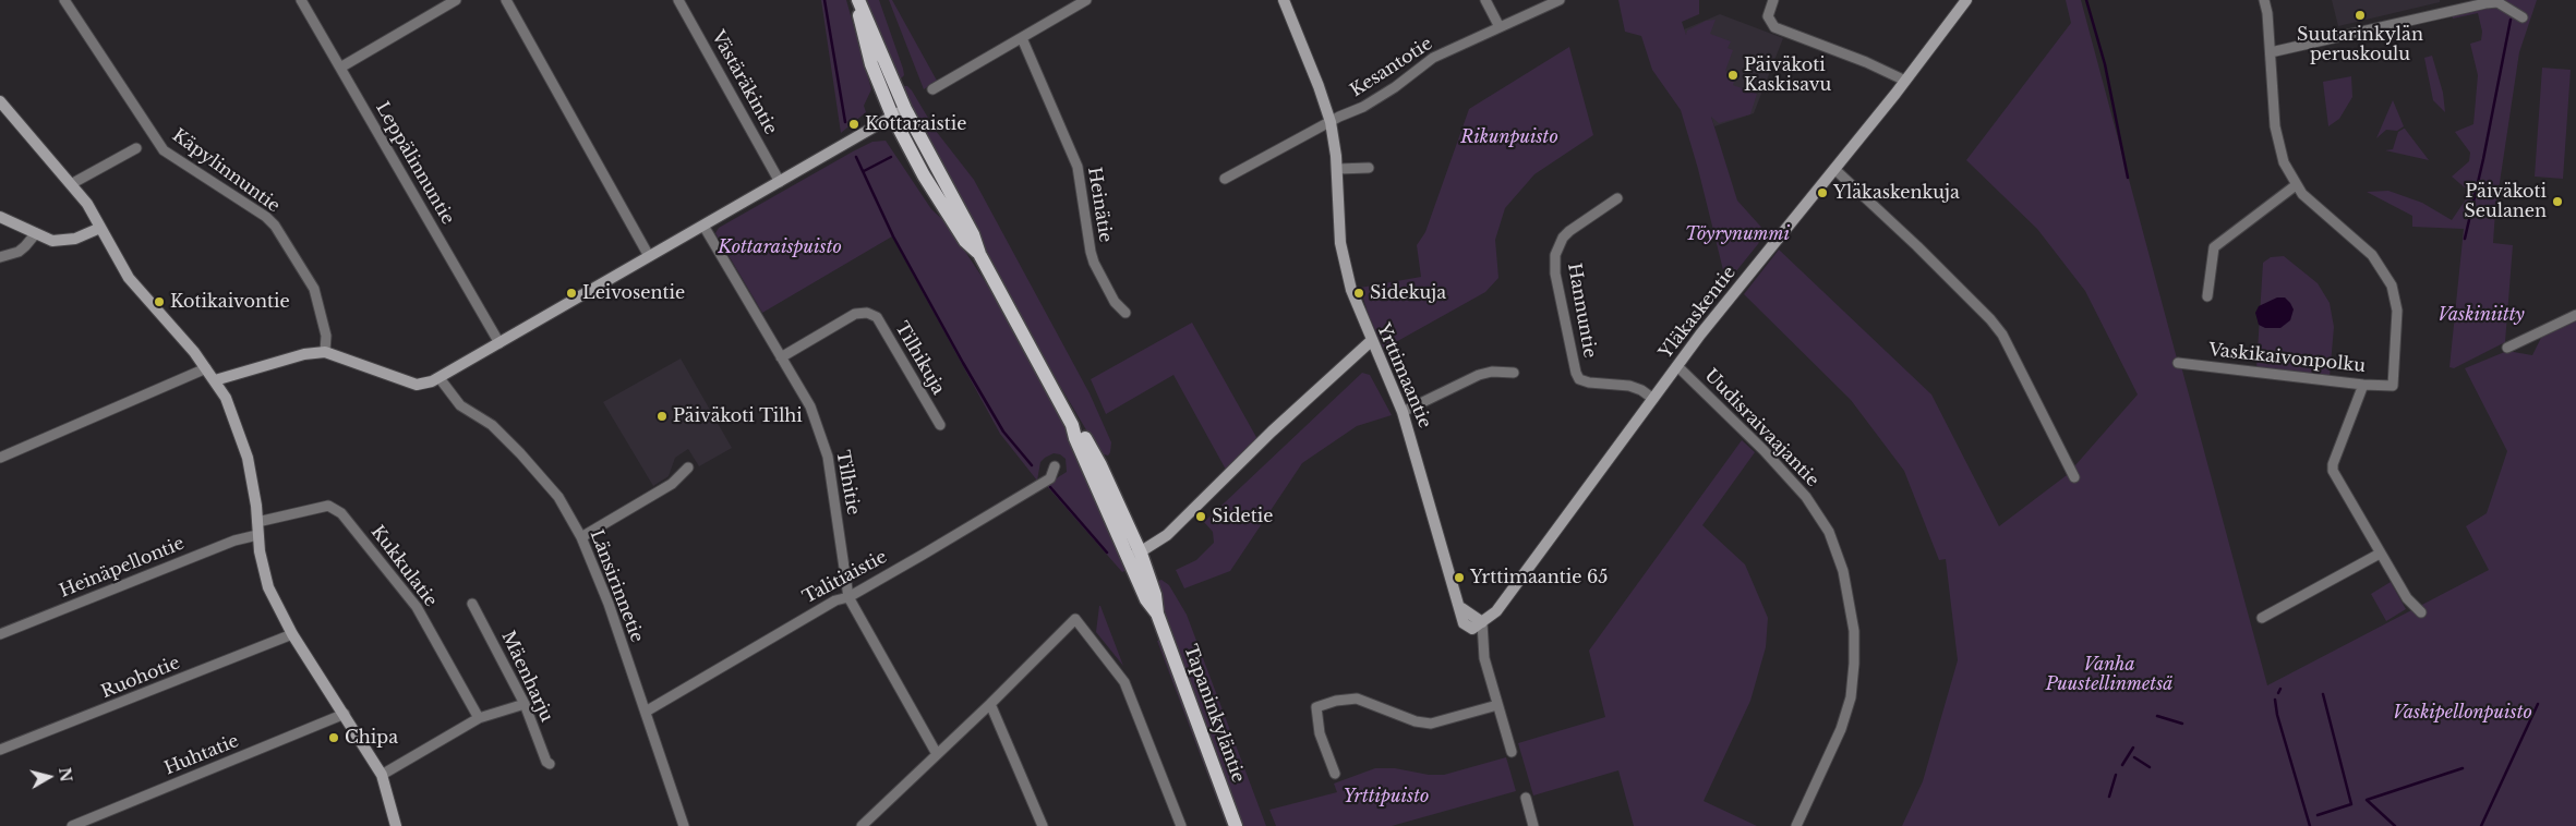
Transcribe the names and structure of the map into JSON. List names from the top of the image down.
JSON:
{
  "streets": {
    "main road": ["Tapaninkyläntie"],
    "street": [
      "Kesantotie",
      "Västäräkintie",
      "Leppälinnuntie",
      "Käpylinnuntie",
      "Heinätie",
      "Hannuntie",
      "Yläkaskentie",
      "Tilhikuja",
      "Vaskikaivonpolku",
      "Yrttimaantie",
      "Uudisraivaajantie",
      "Tilhitie",
      "Kukkulatie",
      "Heinäpellontie",
      "Talitiaistie",
      "Länsirinnetie",
      "Mäenharju",
      "Ruohotie",
      "Huhtatie"
    ]
  },
  "crossings": [
    ["Kesantotie", "Yrttimaantie"],
    ["Hannuntie", "Yläkaskentie"],
    ["Yläkaskentie", "Yrttimaantie"],
    ["Yläkaskentie", "Uudisraivaajantie"],
    ["Tilhikuja", "Tilhitie"],
    ["Tilhitie", "Talitiaistie"],
    ["Talitiaistie", "Länsirinnetie"]
  ],
  "parks": [
    "Rikunpuisto",
    "Töyrynummi",
    "Kottaraispuisto",
    "Vaskiniitty",
    "Vanha Puustellinmetsä",
    "Vaskipellonpuisto",
    "Yrttipuisto"
  ],
  "places": [
    "Suutarinkylän peruskoulu",
    "Päiväkoti Kaskisavu",
    "Kottaraistie",
    "Yläkaskenkuja",
    "Päiväkoti Seulanen",
    "Leivosentie",
    "Sidekuja",
    "Kotikaivontie",
    "Päiväkoti Tilhi",
    "Sidetie",
    "Yrttimaantie 65",
    "Chipa"
  ],
  "north": "right"
}
